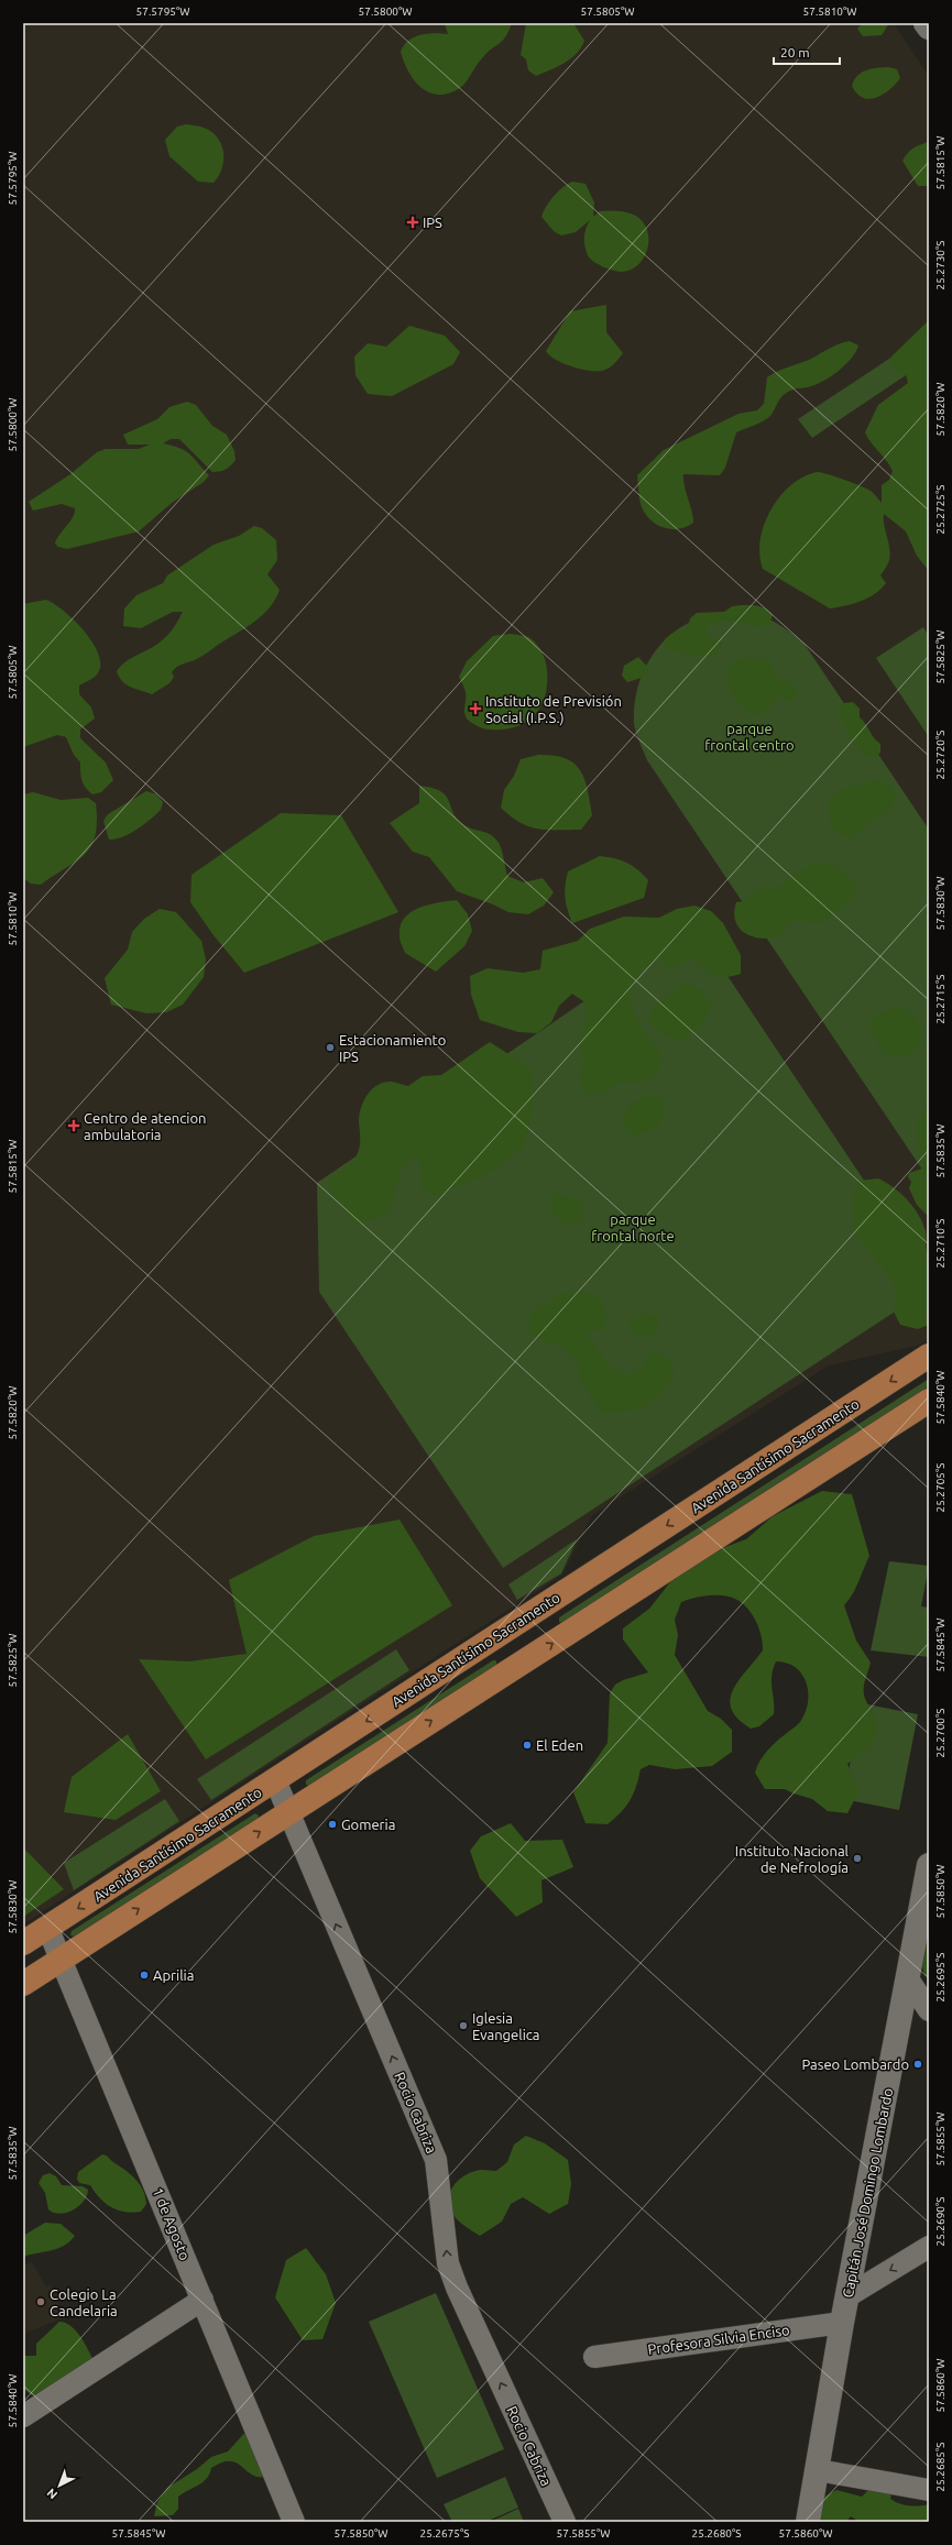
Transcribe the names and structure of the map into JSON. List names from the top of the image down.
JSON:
{
  "streets": {
    "main road": ["Avenida Santísimo Sacramento"],
    "street": [
      "Rocio Cabriza",
      "Capitán José Domingo Lombardo",
      "1 de Agosto",
      "Profesora Silvia Enciso"
    ]
  },
  "crossings": [
    ["Avenida Santísimo Sacramento", "Rocio Cabriza"],
    ["Avenida Santísimo Sacramento", "1 de Agosto"],
    ["Capitán José Domingo Lombardo", "Profesora Silvia Enciso"]
  ],
  "one_way": ["Rocio Cabriza"],
  "parks": ["parque frontal centro", "parque frontal norte"],
  "places": {
    "health": ["IPS", "Instituto de Previsión Social (I.P.S.)", "Centro de atencion ambulatoria"],
    "other": [
      "Estacionamiento IPS",
      "El Eden",
      "Gomeria",
      "Instituto Nacional de Nefrología",
      "Aprilia",
      "Iglesia Evangelica",
      "Paseo Lombardo",
      "Colegio La Candelaria"
    ]
  },
  "scale_bar": "20 m",
  "north": "bottom left",
  "coordinates": [
    "57.5795°W",
    "57.5800°W",
    "57.5805°W",
    "57.5810°W",
    "57.5815°W",
    "25.2730°S",
    "57.5820°W",
    "25.2725°S",
    "57.5825°W",
    "25.2720°S",
    "57.5830°W",
    "25.2715°S",
    "57.5835°W",
    "25.2710°S",
    "57.5840°W",
    "25.2705°S",
    "57.5845°W",
    "25.2700°S",
    "57.5850°W",
    "25.2695°S",
    "57.5855°W",
    "25.2690°S",
    "57.5860°W",
    "25.2685°S",
    "25.2675°S",
    "25.2680°S"
  ]
}
